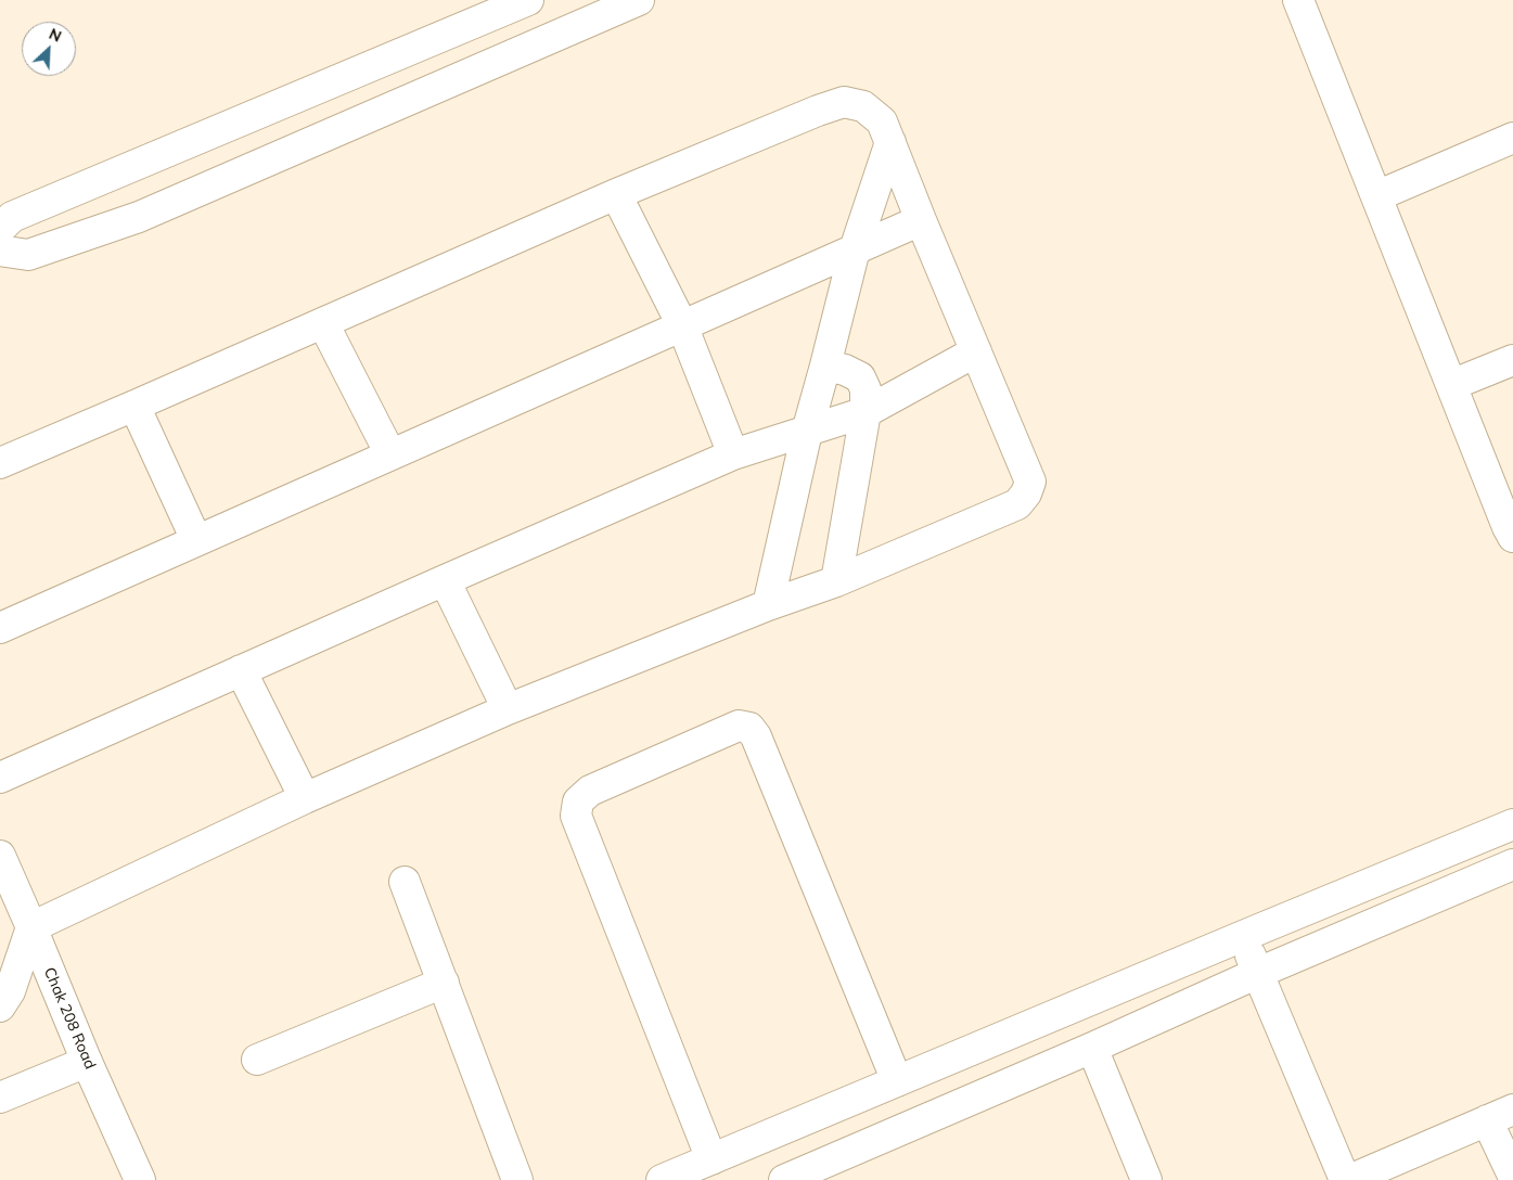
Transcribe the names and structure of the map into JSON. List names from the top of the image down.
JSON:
{
  "streets": {
    "street": ["Chak 208 Road"]
  },
  "north": "top right"
}
